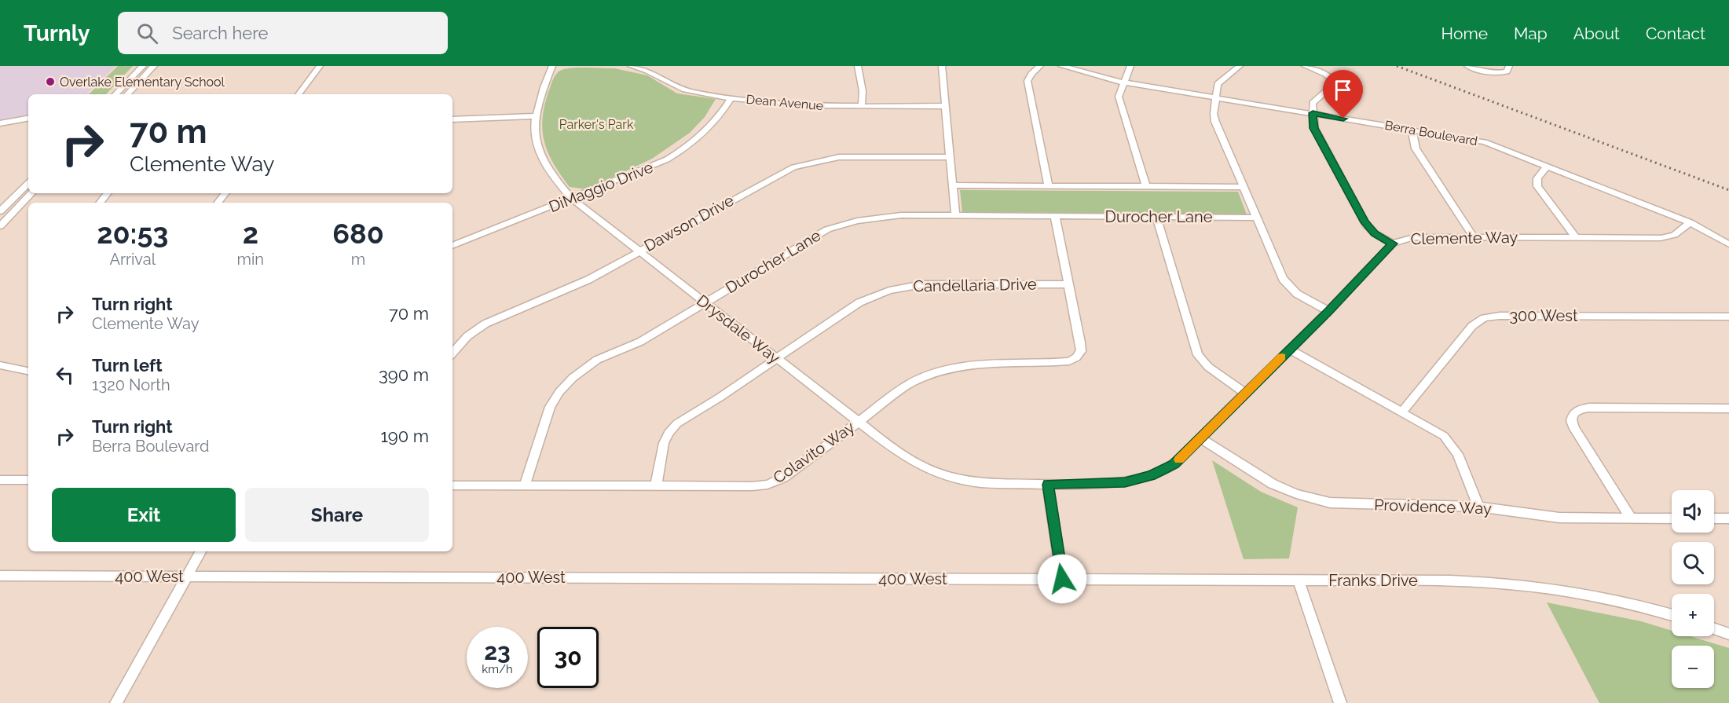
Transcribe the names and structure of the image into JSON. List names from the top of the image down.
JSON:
{
  "streets": {
    "street": [
      "Dean Avenue",
      "Berra Boulevard",
      "DiMaggio Drive",
      "Durocher Lane",
      "Dawson Drive",
      "Clemente Way",
      "Candellaria Drive",
      "300 West",
      "Drysdale Way",
      "Colavito Way",
      "Providence Way",
      "400 West",
      "Franks Drive"
    ]
  },
  "crossings": [
    ["Dean Avenue", "DiMaggio Drive"],
    ["Berra Boulevard", "Clemente Way"],
    ["DiMaggio Drive", "Drysdale Way"],
    ["Durocher Lane", "Drysdale Way"],
    ["Durocher Lane", "Colavito Way"],
    ["Dawson Drive", "Drysdale Way"],
    ["Clemente Way", "Drysdale Way"],
    ["Clemente Way", "Providence Way"],
    ["Candellaria Drive", "Drysdale Way"],
    ["Candellaria Drive", "Colavito Way"],
    ["Drysdale Way", "Colavito Way"],
    ["400 West", "Franks Drive"]
  ],
  "parks": ["Parker's Park"],
  "places": ["Overlake Elementary School"],
  "page": {
    "header": "Turnly",
    "search": "Search here",
    "nav": [
      "Home",
      "Map",
      "About",
      "Contact"
    ],
    "turn": ["70 m", "Clemente Way"],
    "eta": [
      "20:53",
      "Arrival",
      "2",
      "min",
      "680",
      "m"
    ],
    "list": [
      {
        "name": "Turn right",
        "note": "Clemente Way",
        "value": "70 m"
      },
      {
        "name": "Turn left",
        "note": "1320 North",
        "value": "390 m"
      },
      {
        "name": "Turn right",
        "note": "Berra Boulevard",
        "value": "190 m"
      }
    ],
    "buttons": ["Exit", "Share"],
    "map_buttons": ["+", "−"],
    "speed": "23 km/h",
    "limit": "30"
  }
}
